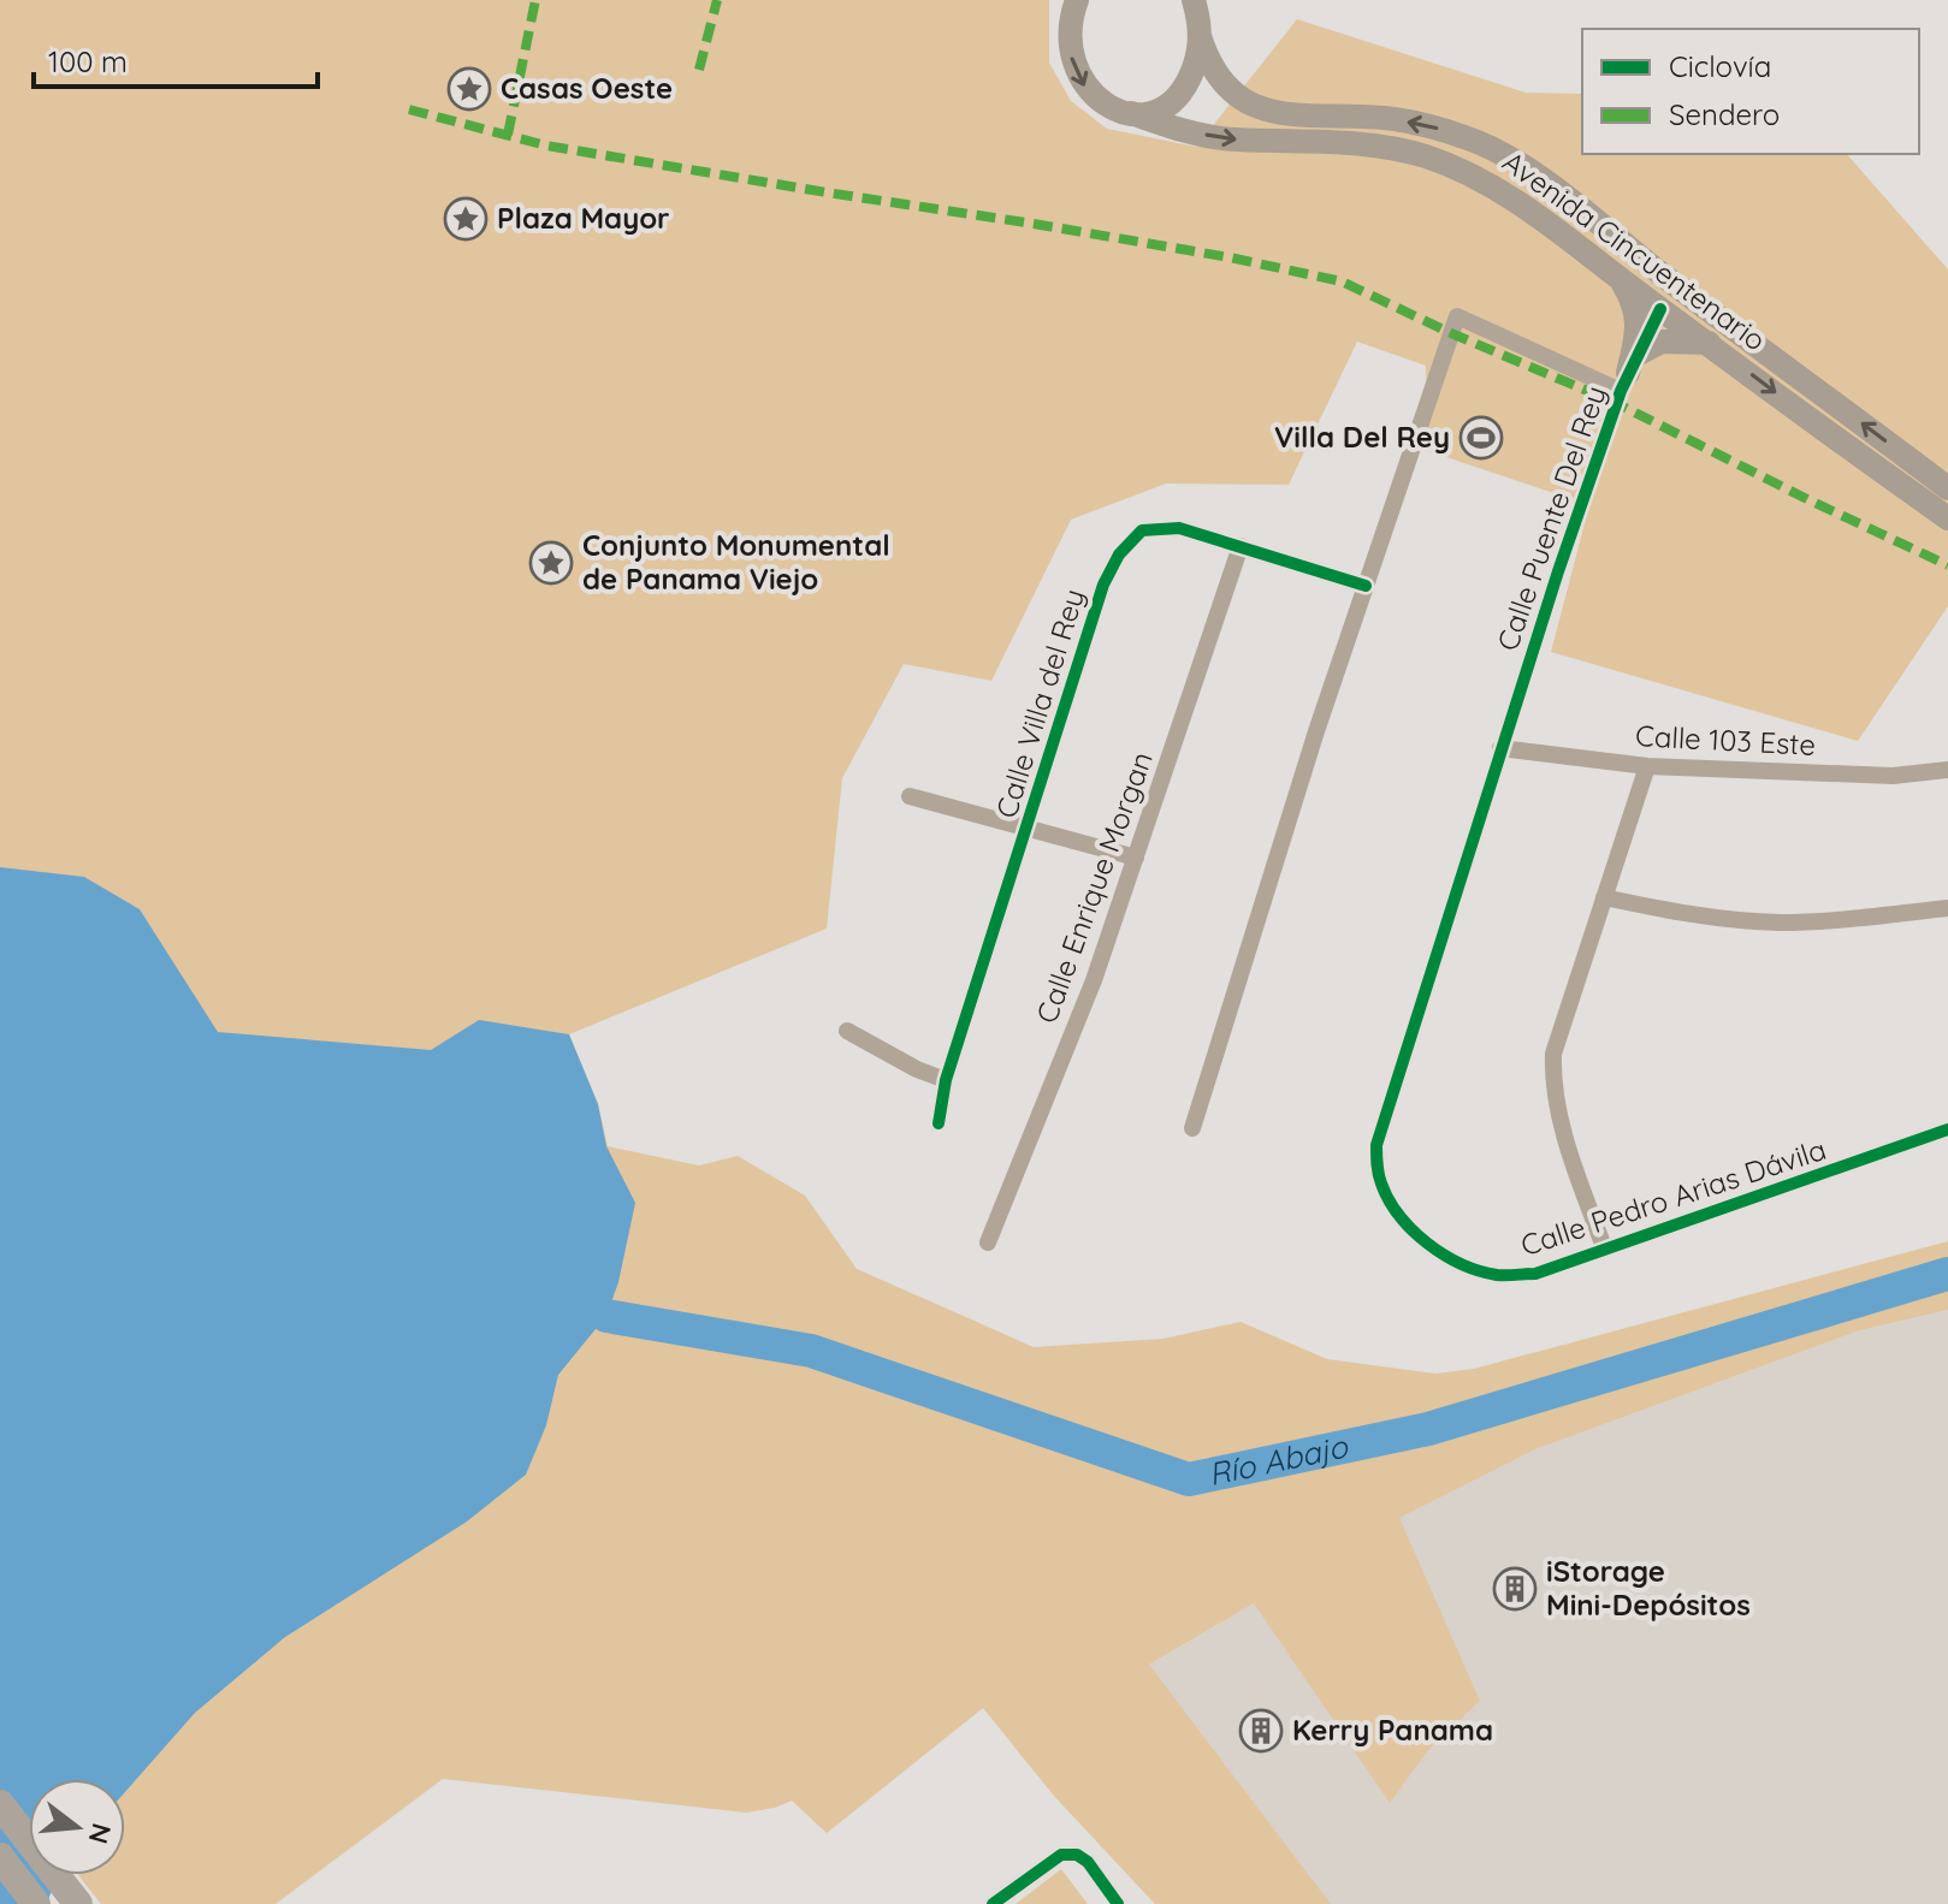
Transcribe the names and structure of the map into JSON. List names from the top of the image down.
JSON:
{
  "streets": {
    "main road": ["Avenida Cincuentenario"],
    "street": [
      "Calle Puente Del Rey",
      "Calle Villa del Rey",
      "Calle 103 Este",
      "Calle Enrique Morgan",
      "Calle Pedro Arias Dávila"
    ]
  },
  "crossings": [
    ["Avenida Cincuentenario", "Calle Puente Del Rey"],
    ["Calle Puente Del Rey", "Calle 103 Este"],
    ["Calle Puente Del Rey", "Calle Pedro Arias Dávila"],
    ["Calle Villa del Rey", "Calle Enrique Morgan"],
    ["Calle 103 Este", "Calle Pedro Arias Dávila"]
  ],
  "water": ["Río Abajo"],
  "places": {
    "place": ["Casas Oeste", "Plaza Mayor", "Conjunto Monumental de Panama Viejo"],
    "sports": ["Villa Del Rey"],
    "building": ["iStorage Mini-Depósitos", "Kerry Panama"]
  },
  "legend": ["Ciclovía", "Sendero"],
  "scale_bar": "100 m",
  "north": "right"
}
